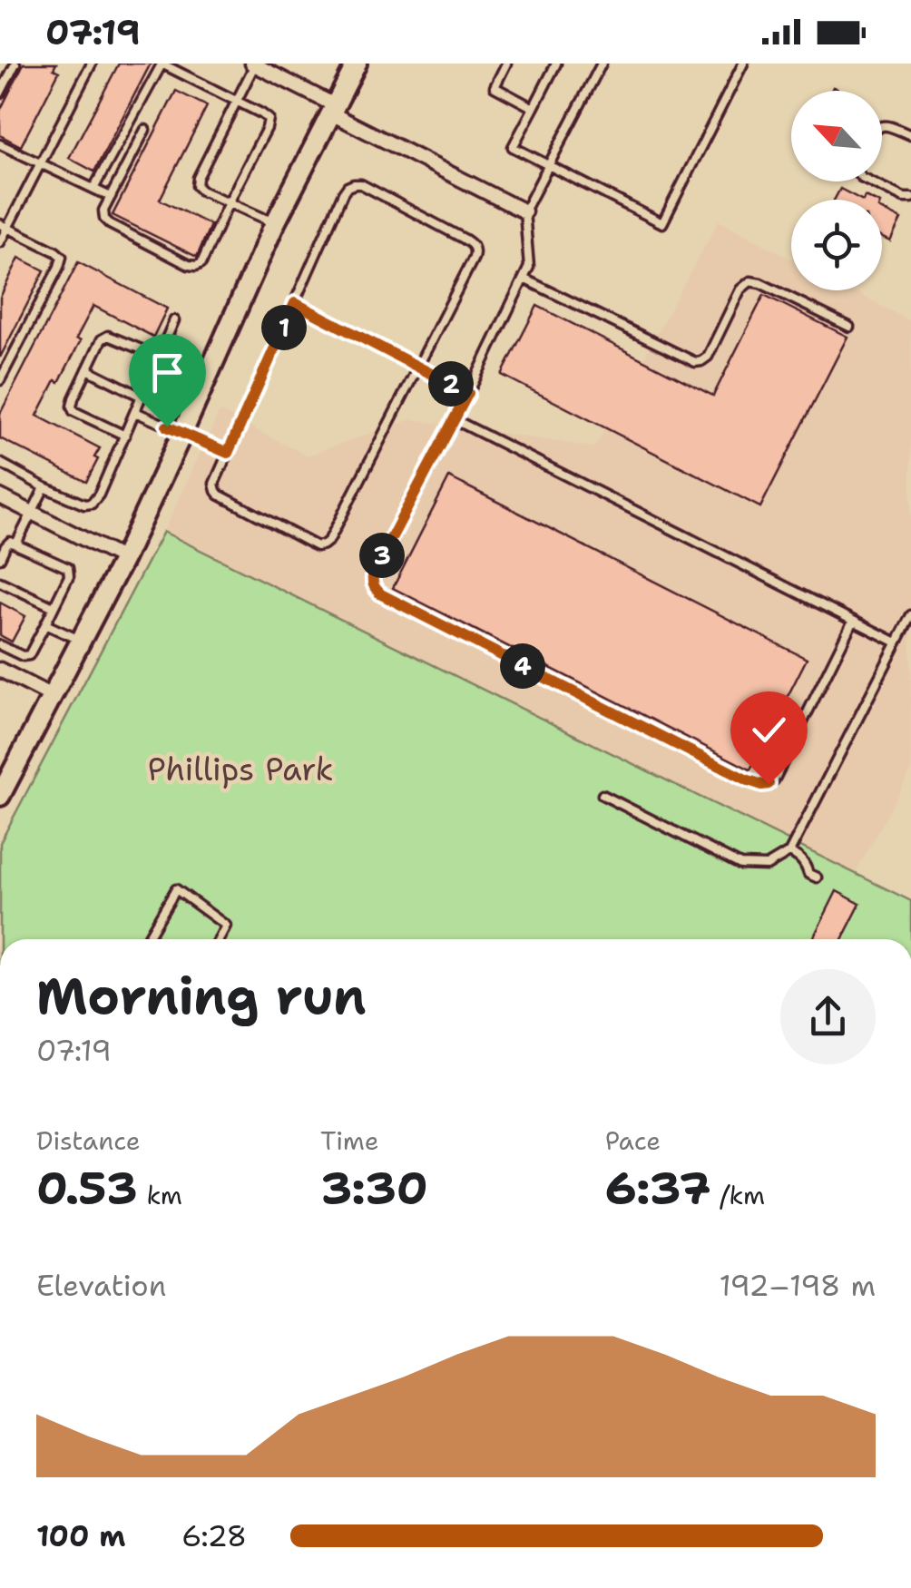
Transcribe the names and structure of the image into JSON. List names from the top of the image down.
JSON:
{
  "parks": ["Phillips Park"],
  "north": "top left",
  "page": {
    "status": "07:19",
    "pins": [
      "1",
      "2",
      "3",
      "4"
    ],
    "heading": ["Morning run", "07:19"],
    "stats": [
      ["Distance", "0.53 km"],
      ["Time", "3:30"],
      ["Pace", "6:37 /km"]
    ],
    "chart": ["Elevation", "192–198 m"],
    "list": [
      {
        "name": "100 m",
        "note": "6:28"
      }
    ]
  }
}
